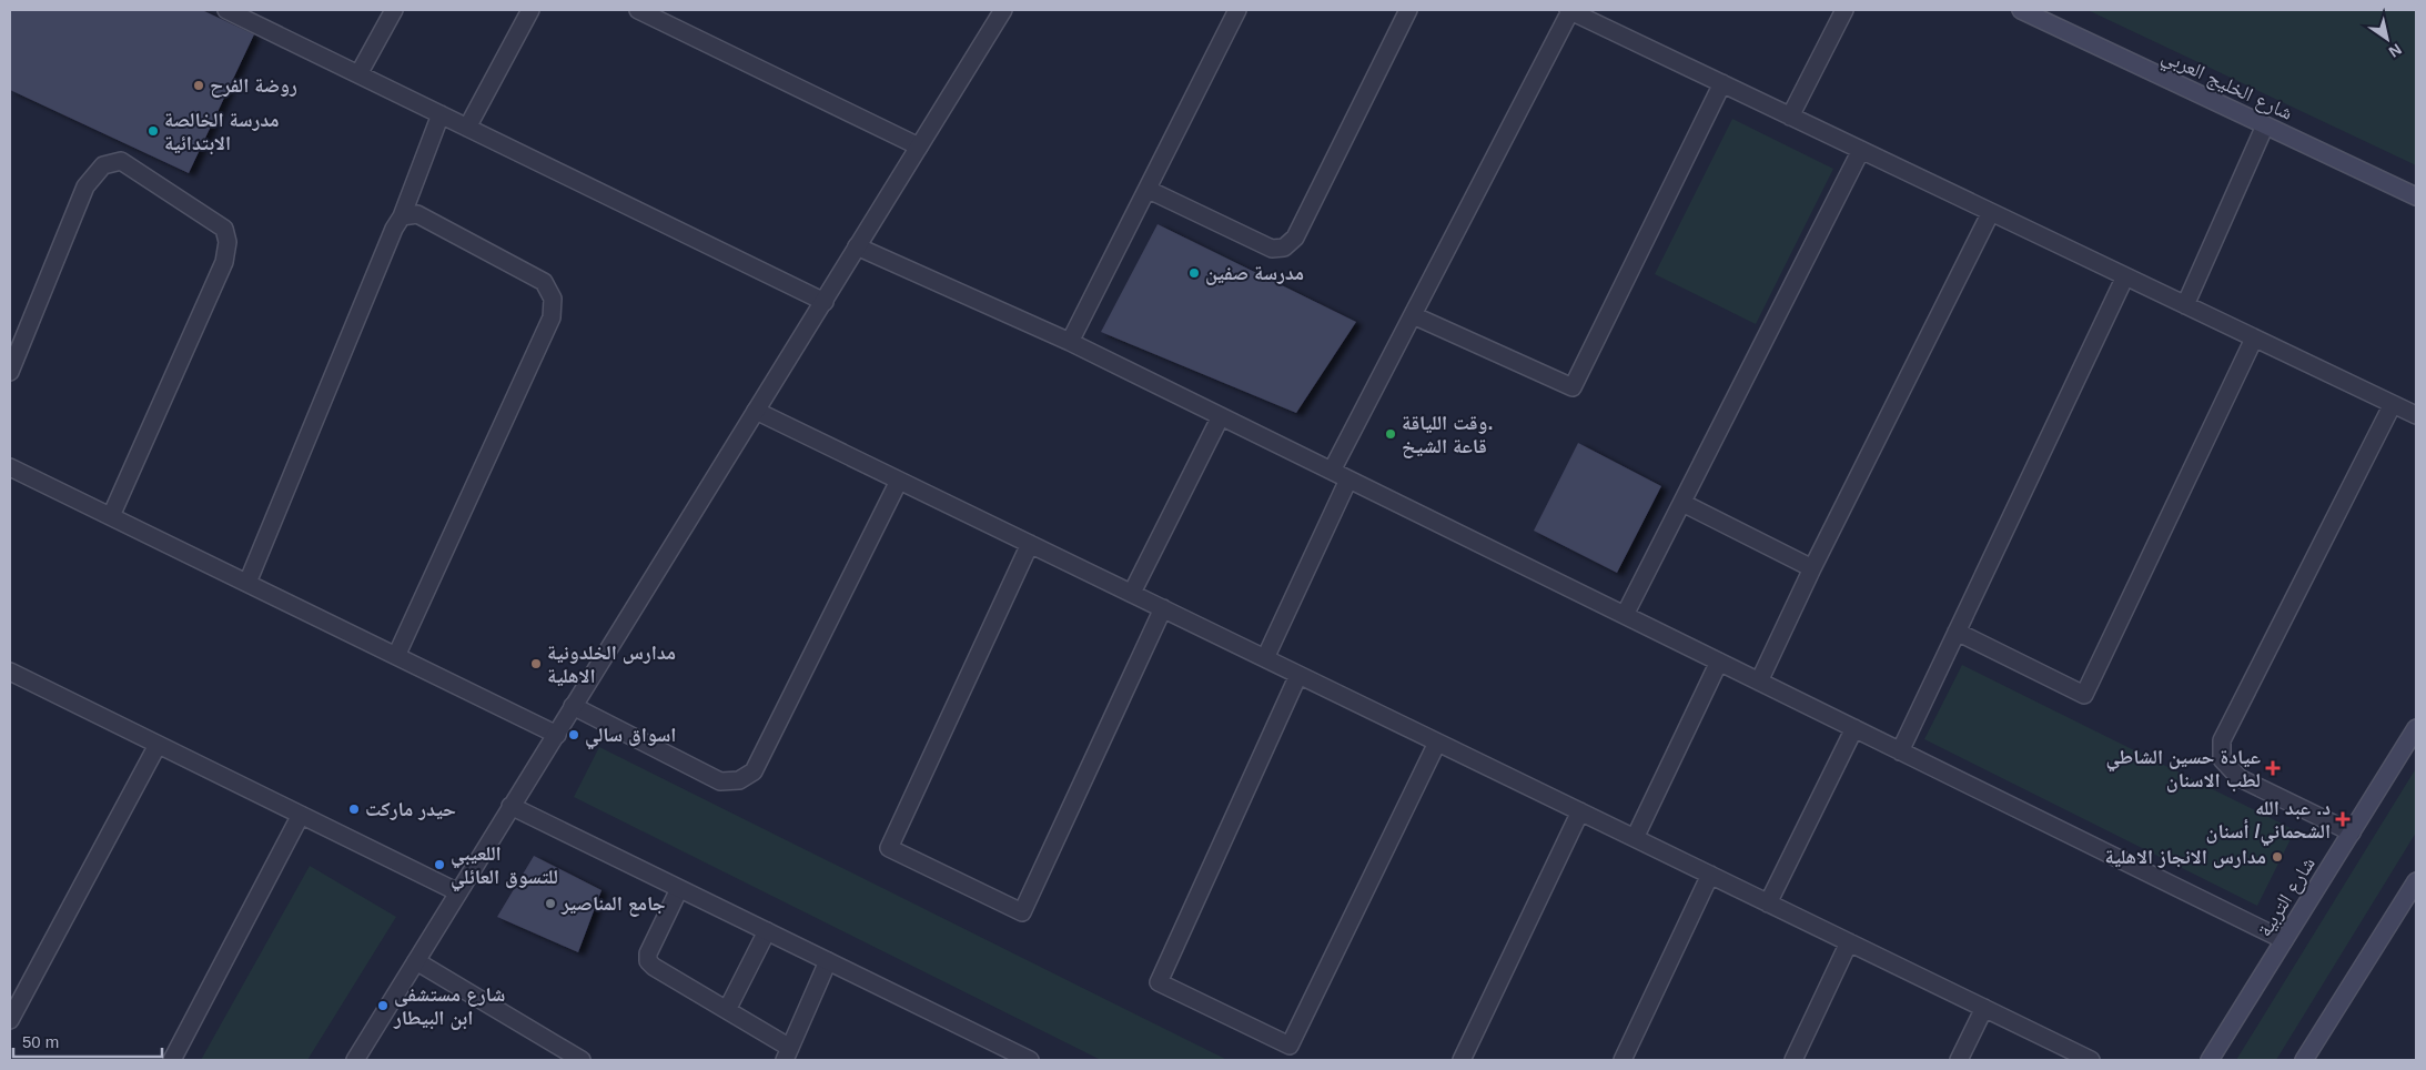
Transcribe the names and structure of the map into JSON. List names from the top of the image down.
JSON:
{
  "streets": {
    "main road": ["شارع الخليج العربي", "شارع التربية"]
  },
  "places": {
    "other": [
      "روضة الفرح",
      "مدرسة الخالصة الابتدائية",
      "مدرسة صفين",
      "وقت اللياقة. قاعة الشيخ",
      "مدارس الخلدونية الاهلية",
      "اسواق سالي",
      "حيدر ماركت",
      "مدارس الانجاز الاهلية",
      "اللعيبي للتسوق العائلي",
      "جامع المناصير",
      "شارع مستشفى ابن البيطار"
    ],
    "health": ["عيادة حسين الشاطي لطب الاسنان", "د. عبد الله الشحماني/ أسنان"]
  },
  "scale_bar": "50 m",
  "north": "bottom right"
}
